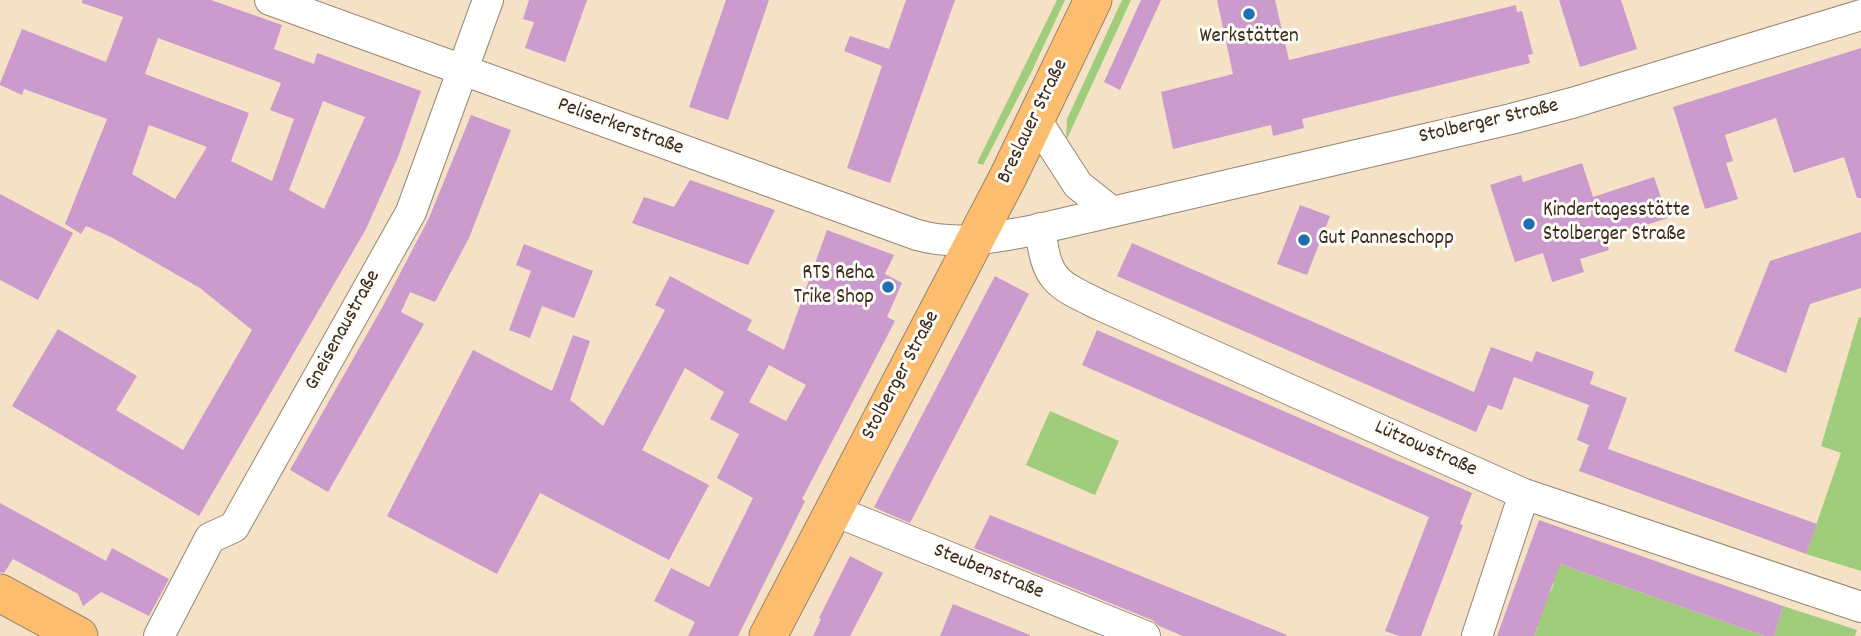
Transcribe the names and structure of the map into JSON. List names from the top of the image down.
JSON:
{
  "streets": {
    "main road": ["Breslauer Straße", "Stolberger Straße"],
    "street": [
      "Peliserkerstraße",
      "Gneisenaustraße",
      "Lützowstraße",
      "Steubenstraße"
    ]
  },
  "crossings": [
    ["Breslauer Straße", "Stolberger Straße"],
    ["Breslauer Straße", "Peliserkerstraße"],
    ["Stolberger Straße", "Peliserkerstraße"],
    ["Stolberger Straße", "Lützowstraße"],
    ["Stolberger Straße", "Steubenstraße"],
    ["Peliserkerstraße", "Gneisenaustraße"]
  ],
  "places": [
    "Werkstätten",
    "Kindertagesstätte Stolberger Straße",
    "Gut Panneschopp",
    "RTS Reha Trike Shop"
  ]
}
